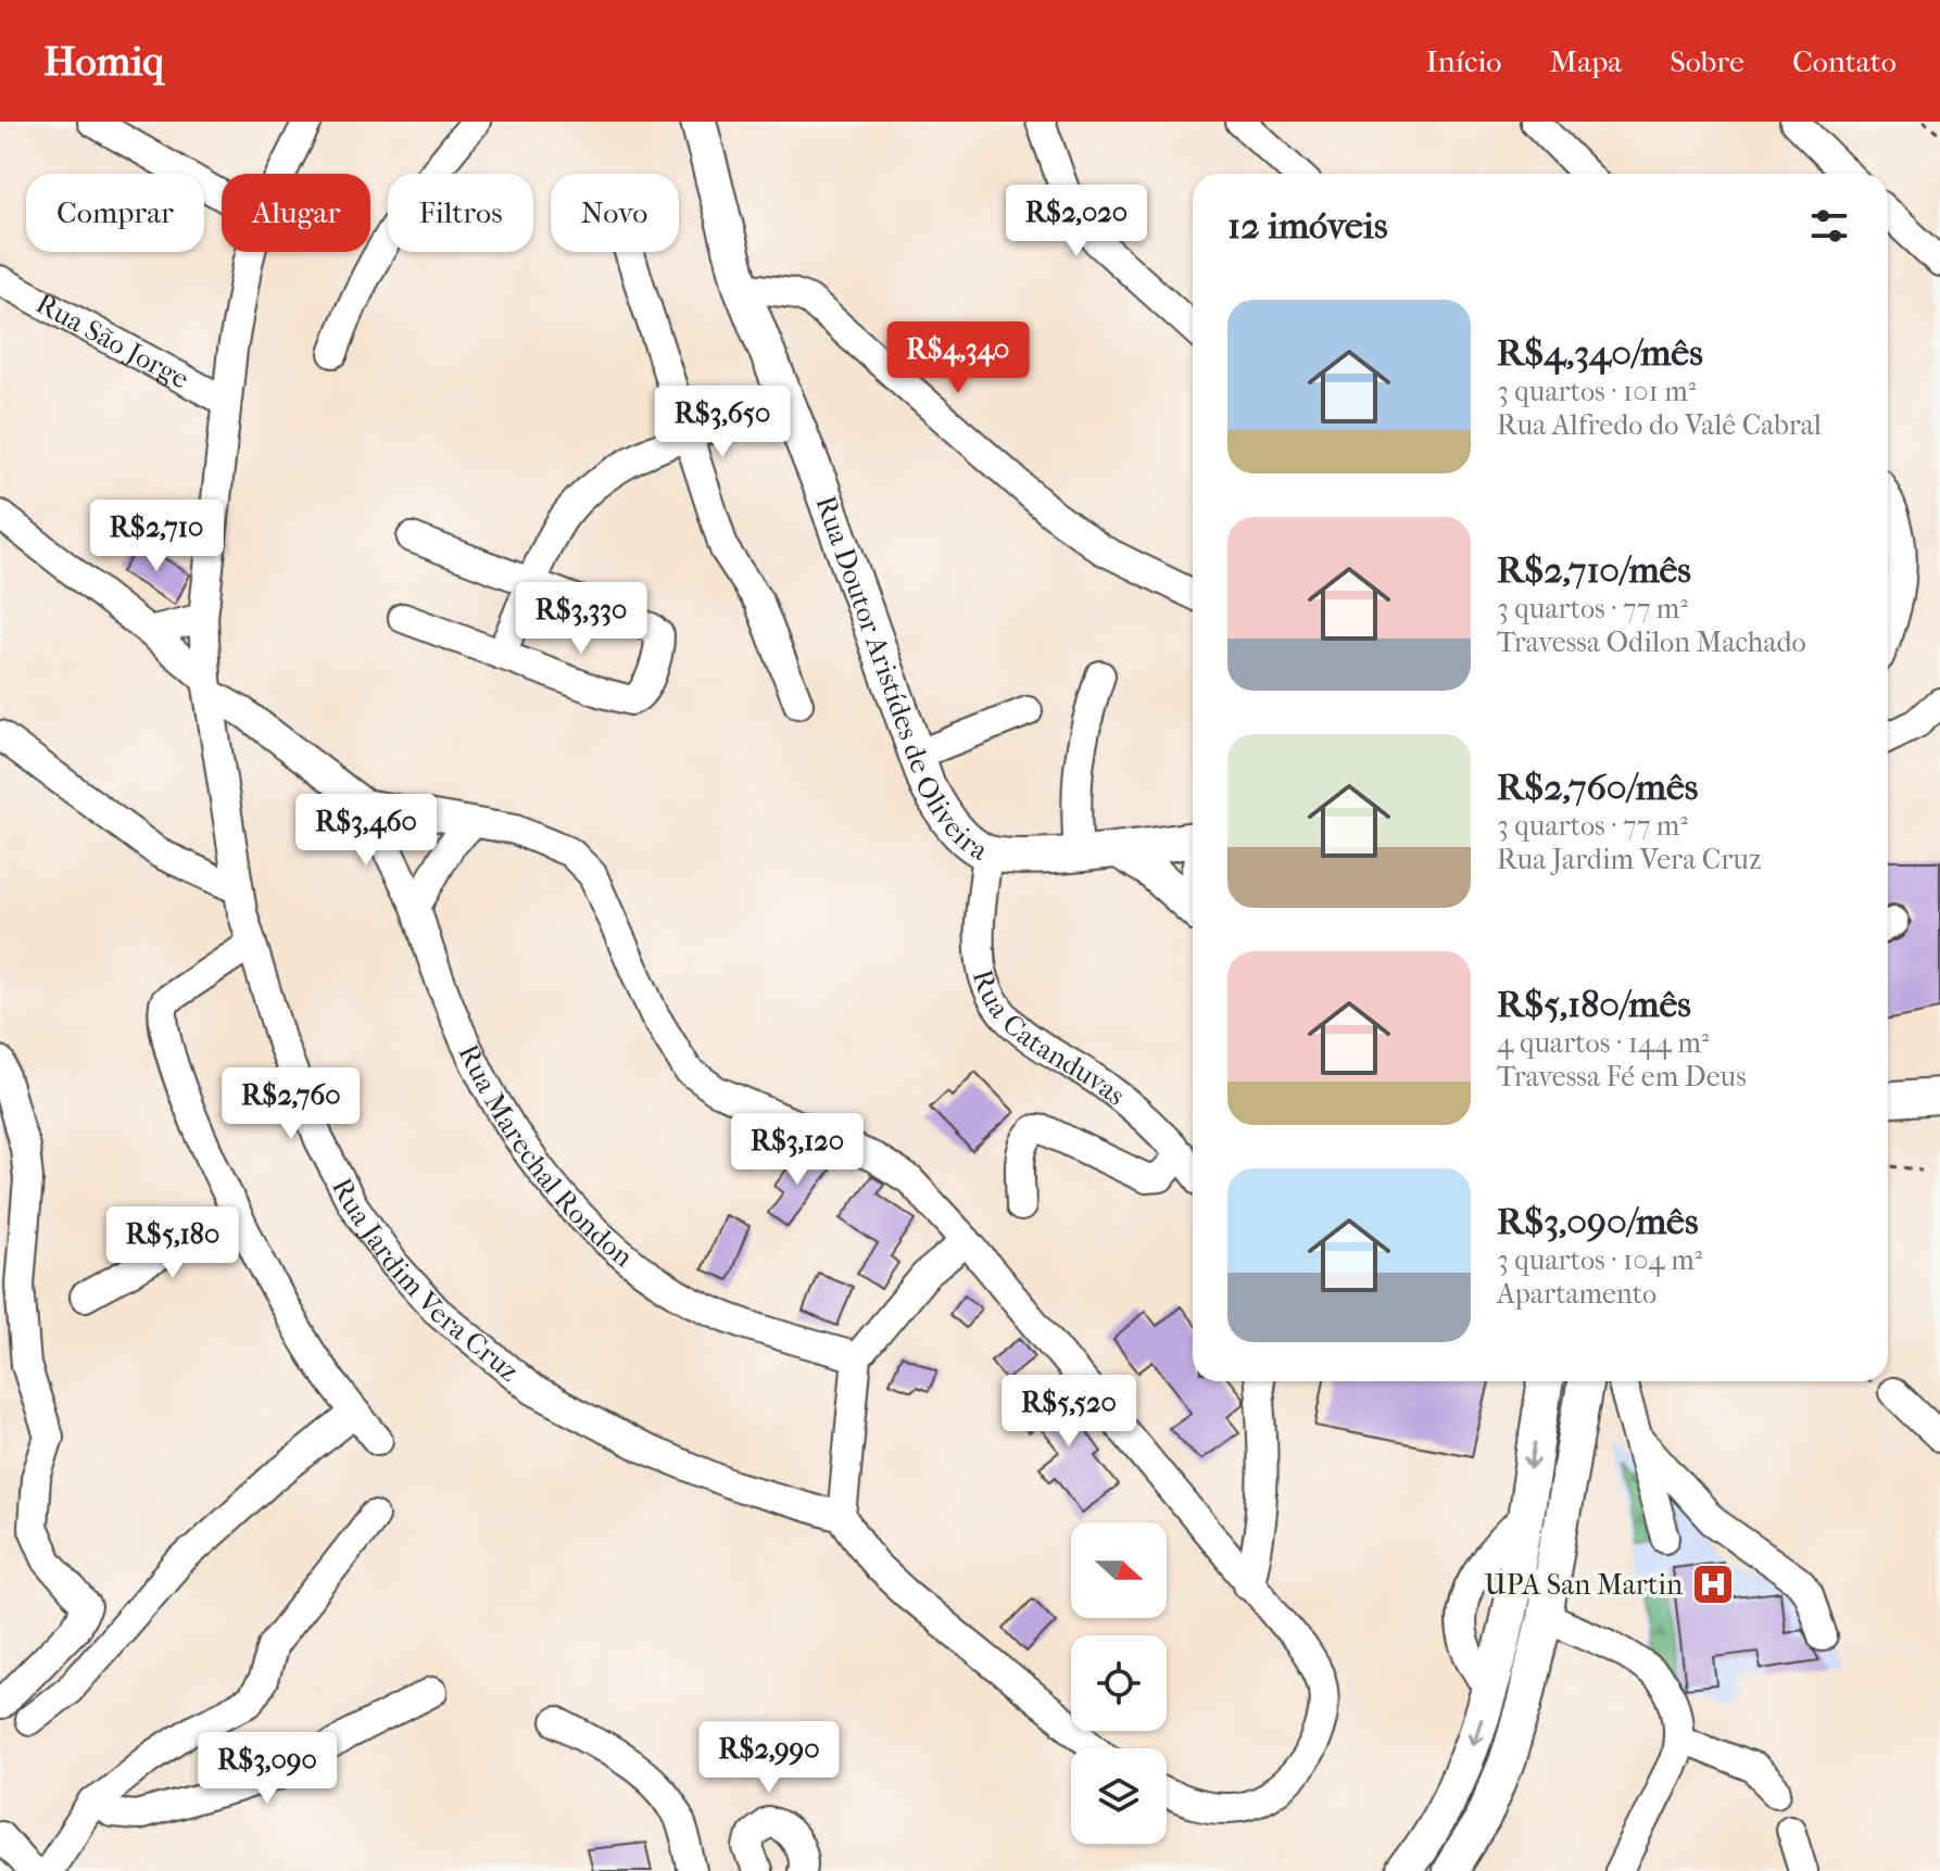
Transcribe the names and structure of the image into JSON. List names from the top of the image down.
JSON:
{
  "streets": {
    "main road": ["Rua Doutor Aristídes de Oliveira"],
    "street": [
      "Rua São Jorge",
      "Rua Catanduvas",
      "Rua Marechal Rondon",
      "Rua Jardim Vera Cruz"
    ]
  },
  "crossings": [
    ["Rua São Jorge", "Rua Jardim Vera Cruz"],
    ["Rua Doutor Aristídes de Oliveira", "Rua Catanduvas"]
  ],
  "places": {
    "hospital": ["UPA San Martin"]
  },
  "north": "right",
  "page": {
    "header": "Homiq",
    "nav": [
      "Início",
      "Mapa",
      "Sobre",
      "Contato"
    ],
    "chip": [
      "Comprar",
      "Alugar",
      "Filtros",
      "Novo"
    ],
    "heading": "12 imóveis",
    "price": [
      "R$2,020",
      "R$4,340",
      "R$3,650",
      "R$2,710",
      "R$3,330",
      "R$3,460",
      "R$2,760",
      "R$3,120",
      "R$5,180",
      "R$5,520",
      "R$2,990",
      "R$3,090"
    ],
    "list": [
      {
        "name": "R$4,340/mês",
        "note": "3 quartos · 101 m² · Rua Alfredo do Valê Cabral"
      },
      {
        "name": "R$2,710/mês",
        "note": "3 quartos · 77 m² · Travessa Odilon Machado"
      },
      {
        "name": "R$2,760/mês",
        "note": "3 quartos · 77 m² · Rua Jardim Vera Cruz"
      },
      {
        "name": "R$5,180/mês",
        "note": "4 quartos · 144 m² · Travessa Fé em Deus"
      },
      {
        "name": "R$3,090/mês",
        "note": "3 quartos · 104 m² · Apartamento"
      }
    ]
  }
}
